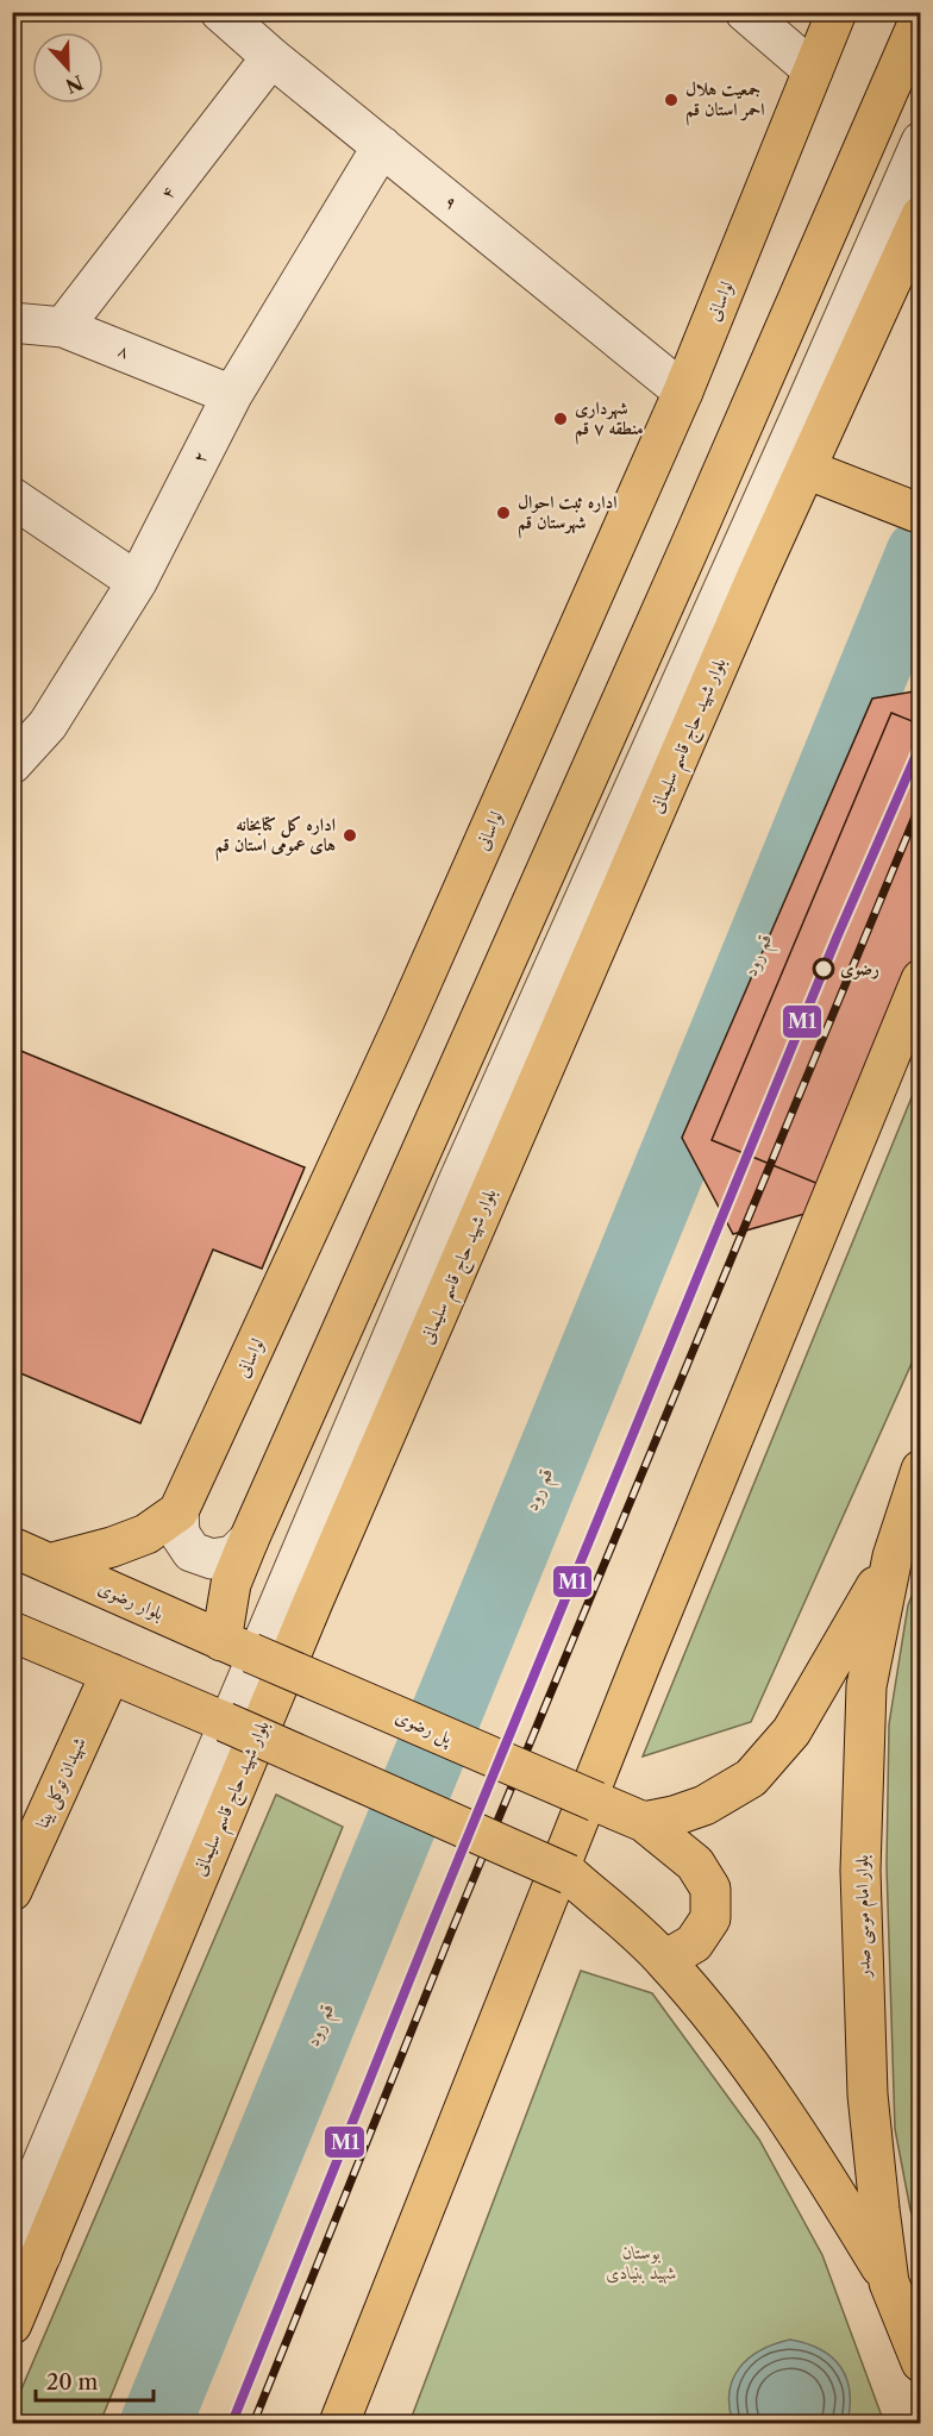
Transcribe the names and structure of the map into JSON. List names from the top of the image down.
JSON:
{
  "streets": {
    "main road": [
      "لواسانی",
      "بلوار شهید حاج قاسم سلیمانی",
      "بلوار رضوی",
      "پل رضوی",
      "شهیدان توکلی بینا",
      "بلوار امام موسی صدر"
    ],
    "street": [
      "۴",
      "۹",
      "۸",
      "۲"
    ]
  },
  "crossings": [
    ["۴", "۹"],
    ["۴", "۸"],
    ["۹", "لواسانی"],
    ["۹", "۲"],
    ["۸", "۲"],
    ["بلوار رضوی", "پل رضوی"]
  ],
  "water": ["قم رود"],
  "parks": ["بوستان شهید بنیادی"],
  "places": [
    "جمعیت هلال احمر استان قم",
    "شهرداری منطقه ۷ قم",
    "اداره ثبت احوال شهرستان قم",
    "اداره کل کتابخانه های عمومی استان قم",
    "رضوی"
  ],
  "lines": ["transit line M1"],
  "scale_bar": "20 m",
  "north": "bottom"
}
